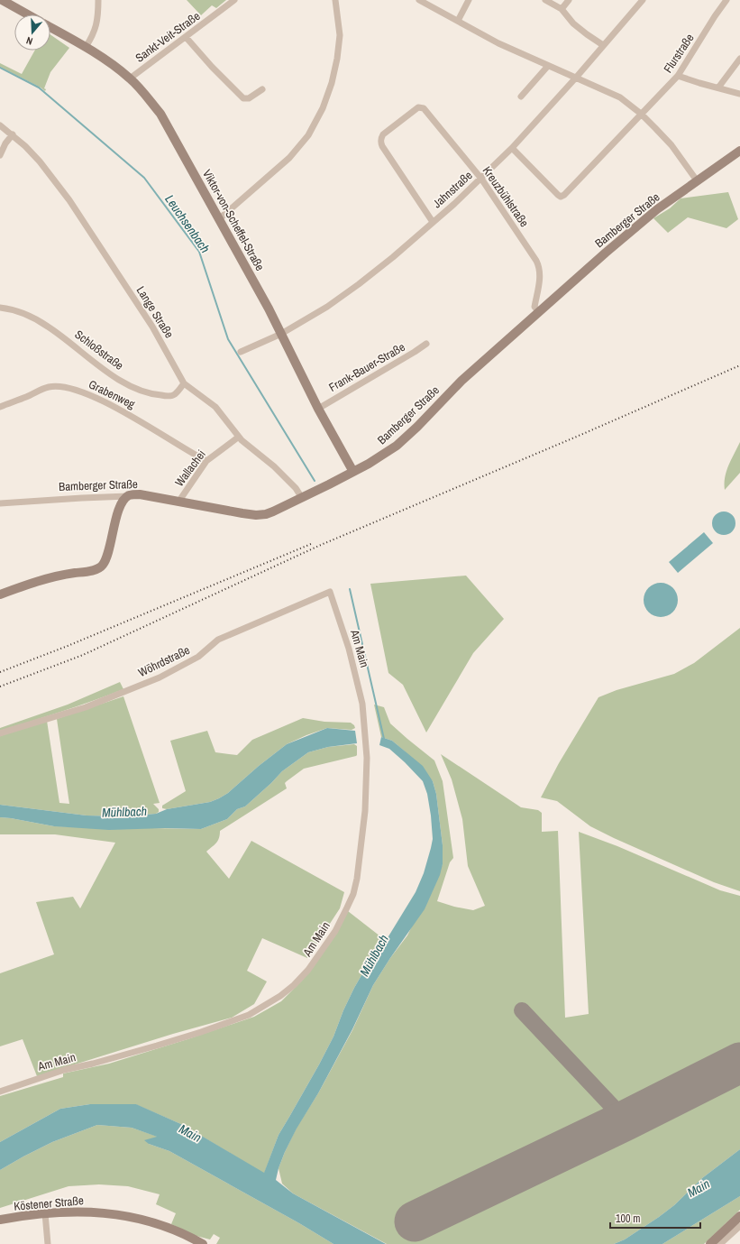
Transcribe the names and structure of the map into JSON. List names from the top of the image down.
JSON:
{
  "streets": {
    "street": [
      "Sankt-Veit-Straße",
      "Flurstraße",
      "Jahnstraße",
      "Kreuzbühlstraße",
      "Viktor-von-Scheffel-Straße",
      "Bamberger Straße",
      "Lange Straße",
      "Schloßstraße",
      "Frank-Bauer-Straße",
      "Grabenweg",
      "Wallachei",
      "Am Main",
      "Wöhrdstraße",
      "Köstener Straße"
    ]
  },
  "crossings": [
    ["Sankt-Veit-Straße", "Viktor-von-Scheffel-Straße"],
    ["Flurstraße", "Jahnstraße"],
    ["Jahnstraße", "Kreuzbühlstraße"],
    ["Jahnstraße", "Viktor-von-Scheffel-Straße"],
    ["Kreuzbühlstraße", "Bamberger Straße"],
    ["Viktor-von-Scheffel-Straße", "Bamberger Straße"],
    ["Viktor-von-Scheffel-Straße", "Frank-Bauer-Straße"],
    ["Bamberger Straße", "Lange Straße"],
    ["Bamberger Straße", "Wallachei"],
    ["Lange Straße", "Schloßstraße"],
    ["Lange Straße", "Wallachei"],
    ["Grabenweg", "Wallachei"],
    ["Am Main", "Wöhrdstraße"]
  ],
  "water": ["Leuchsenbach", "Mühlbach", "Main"],
  "scale_bar": "100 m",
  "north": "bottom"
}
